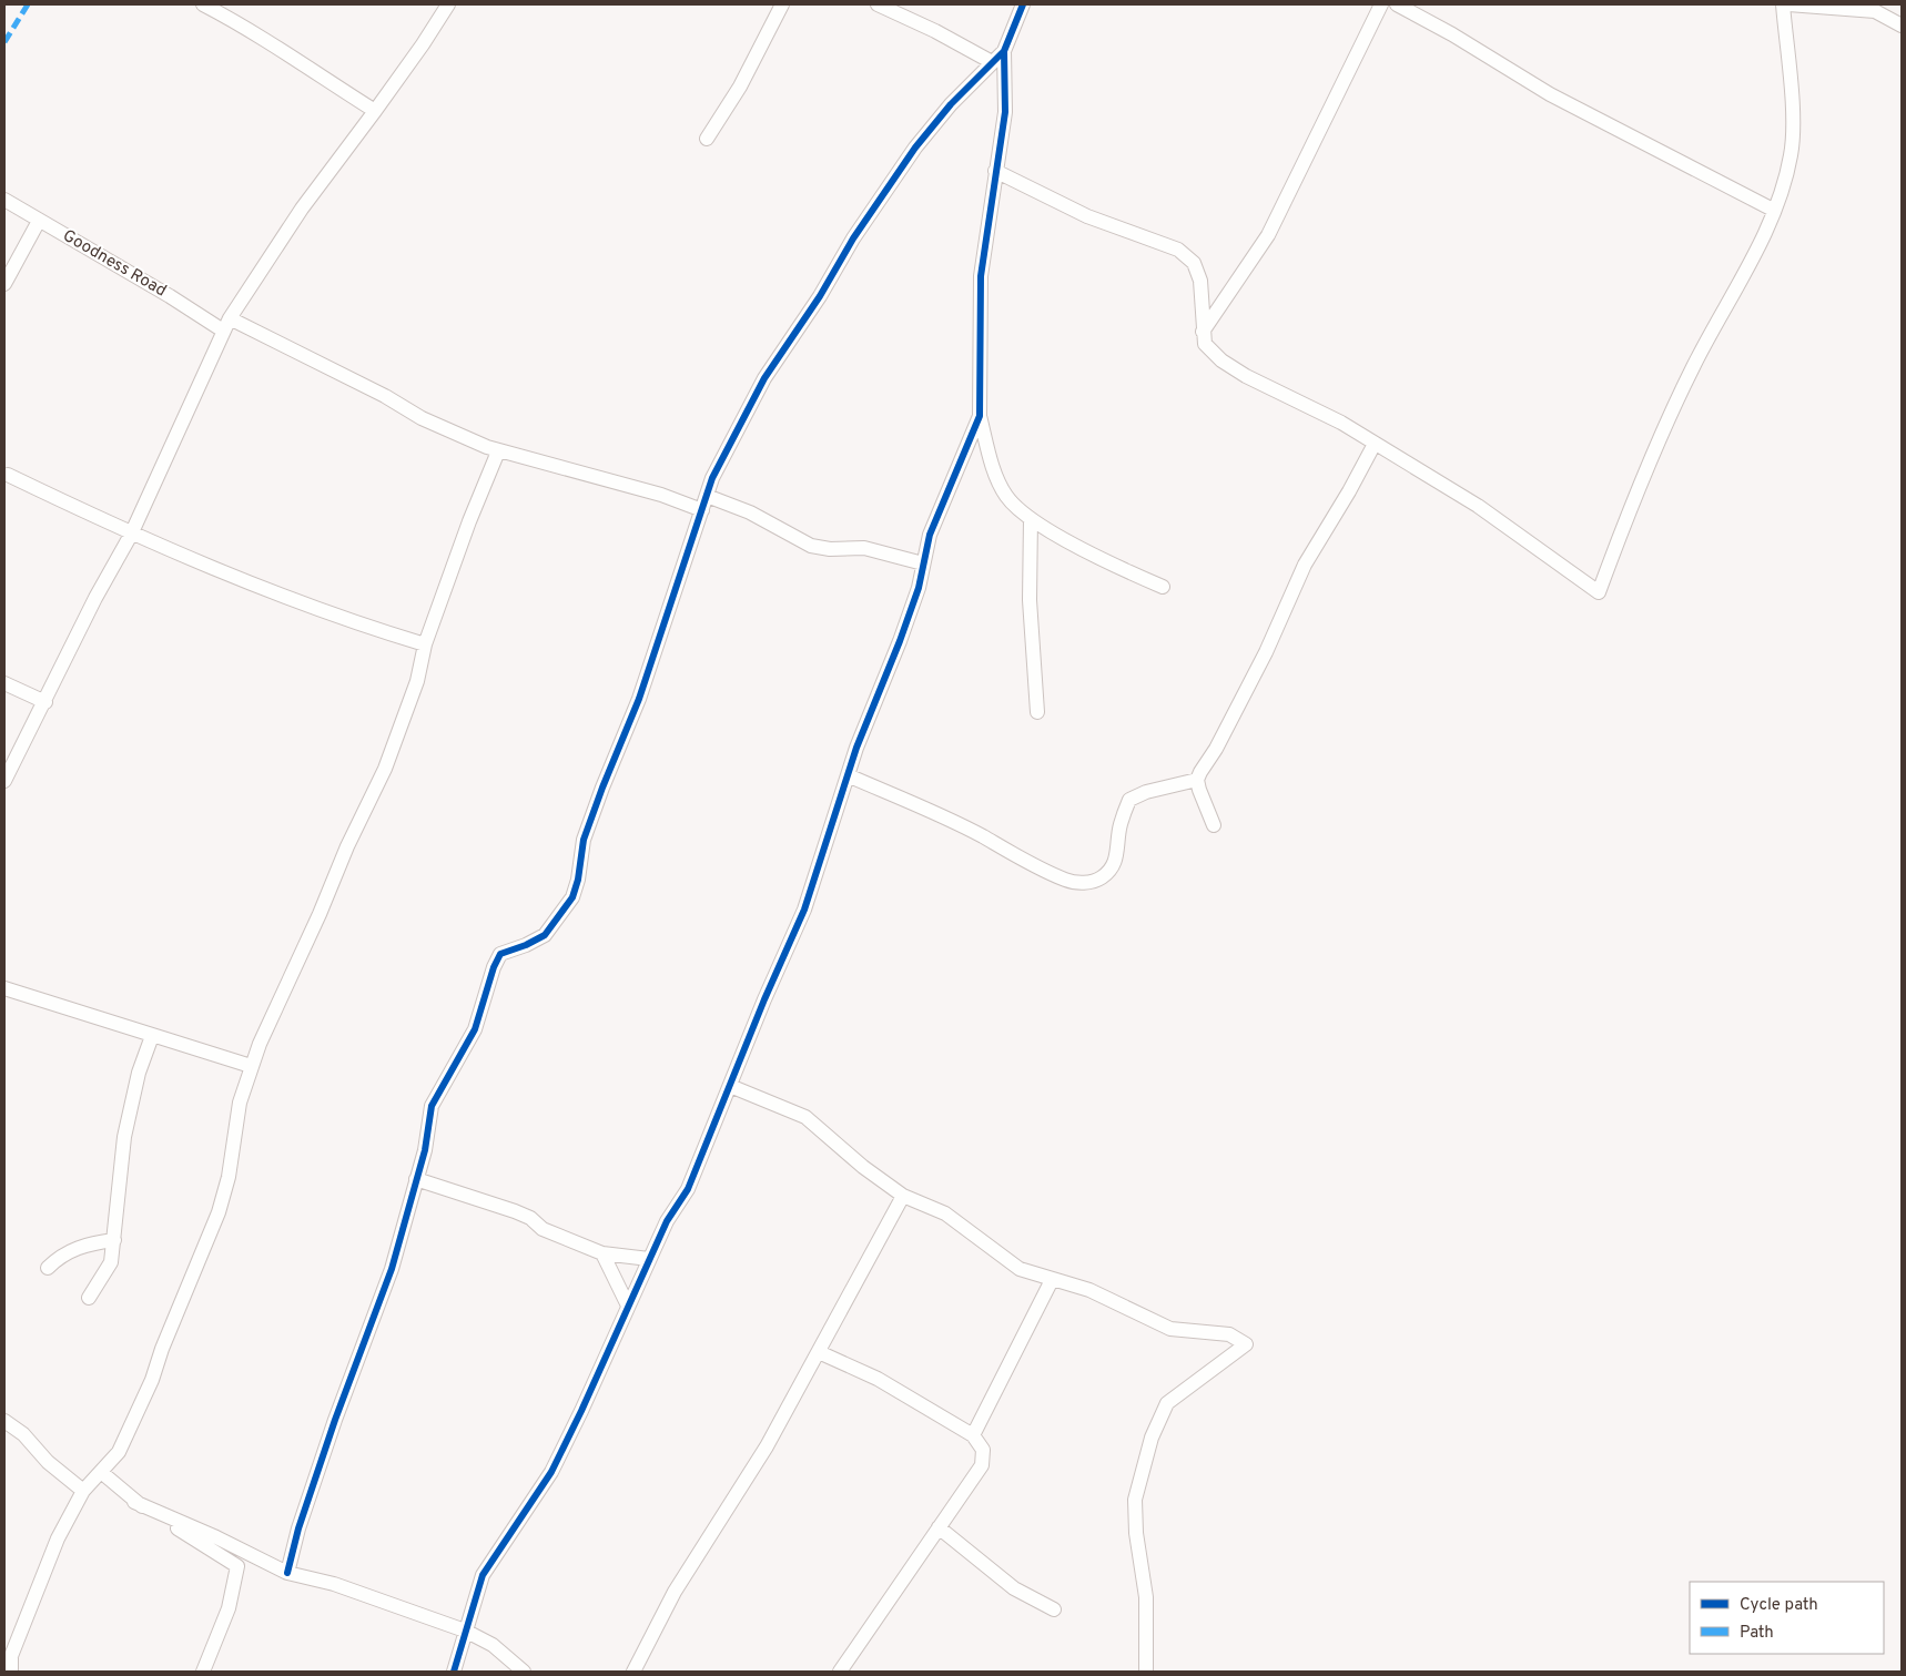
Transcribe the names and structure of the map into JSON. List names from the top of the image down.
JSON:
{
  "streets": {
    "street": ["Goodness Road"]
  },
  "legend": ["Cycle path", "Path"]
}
